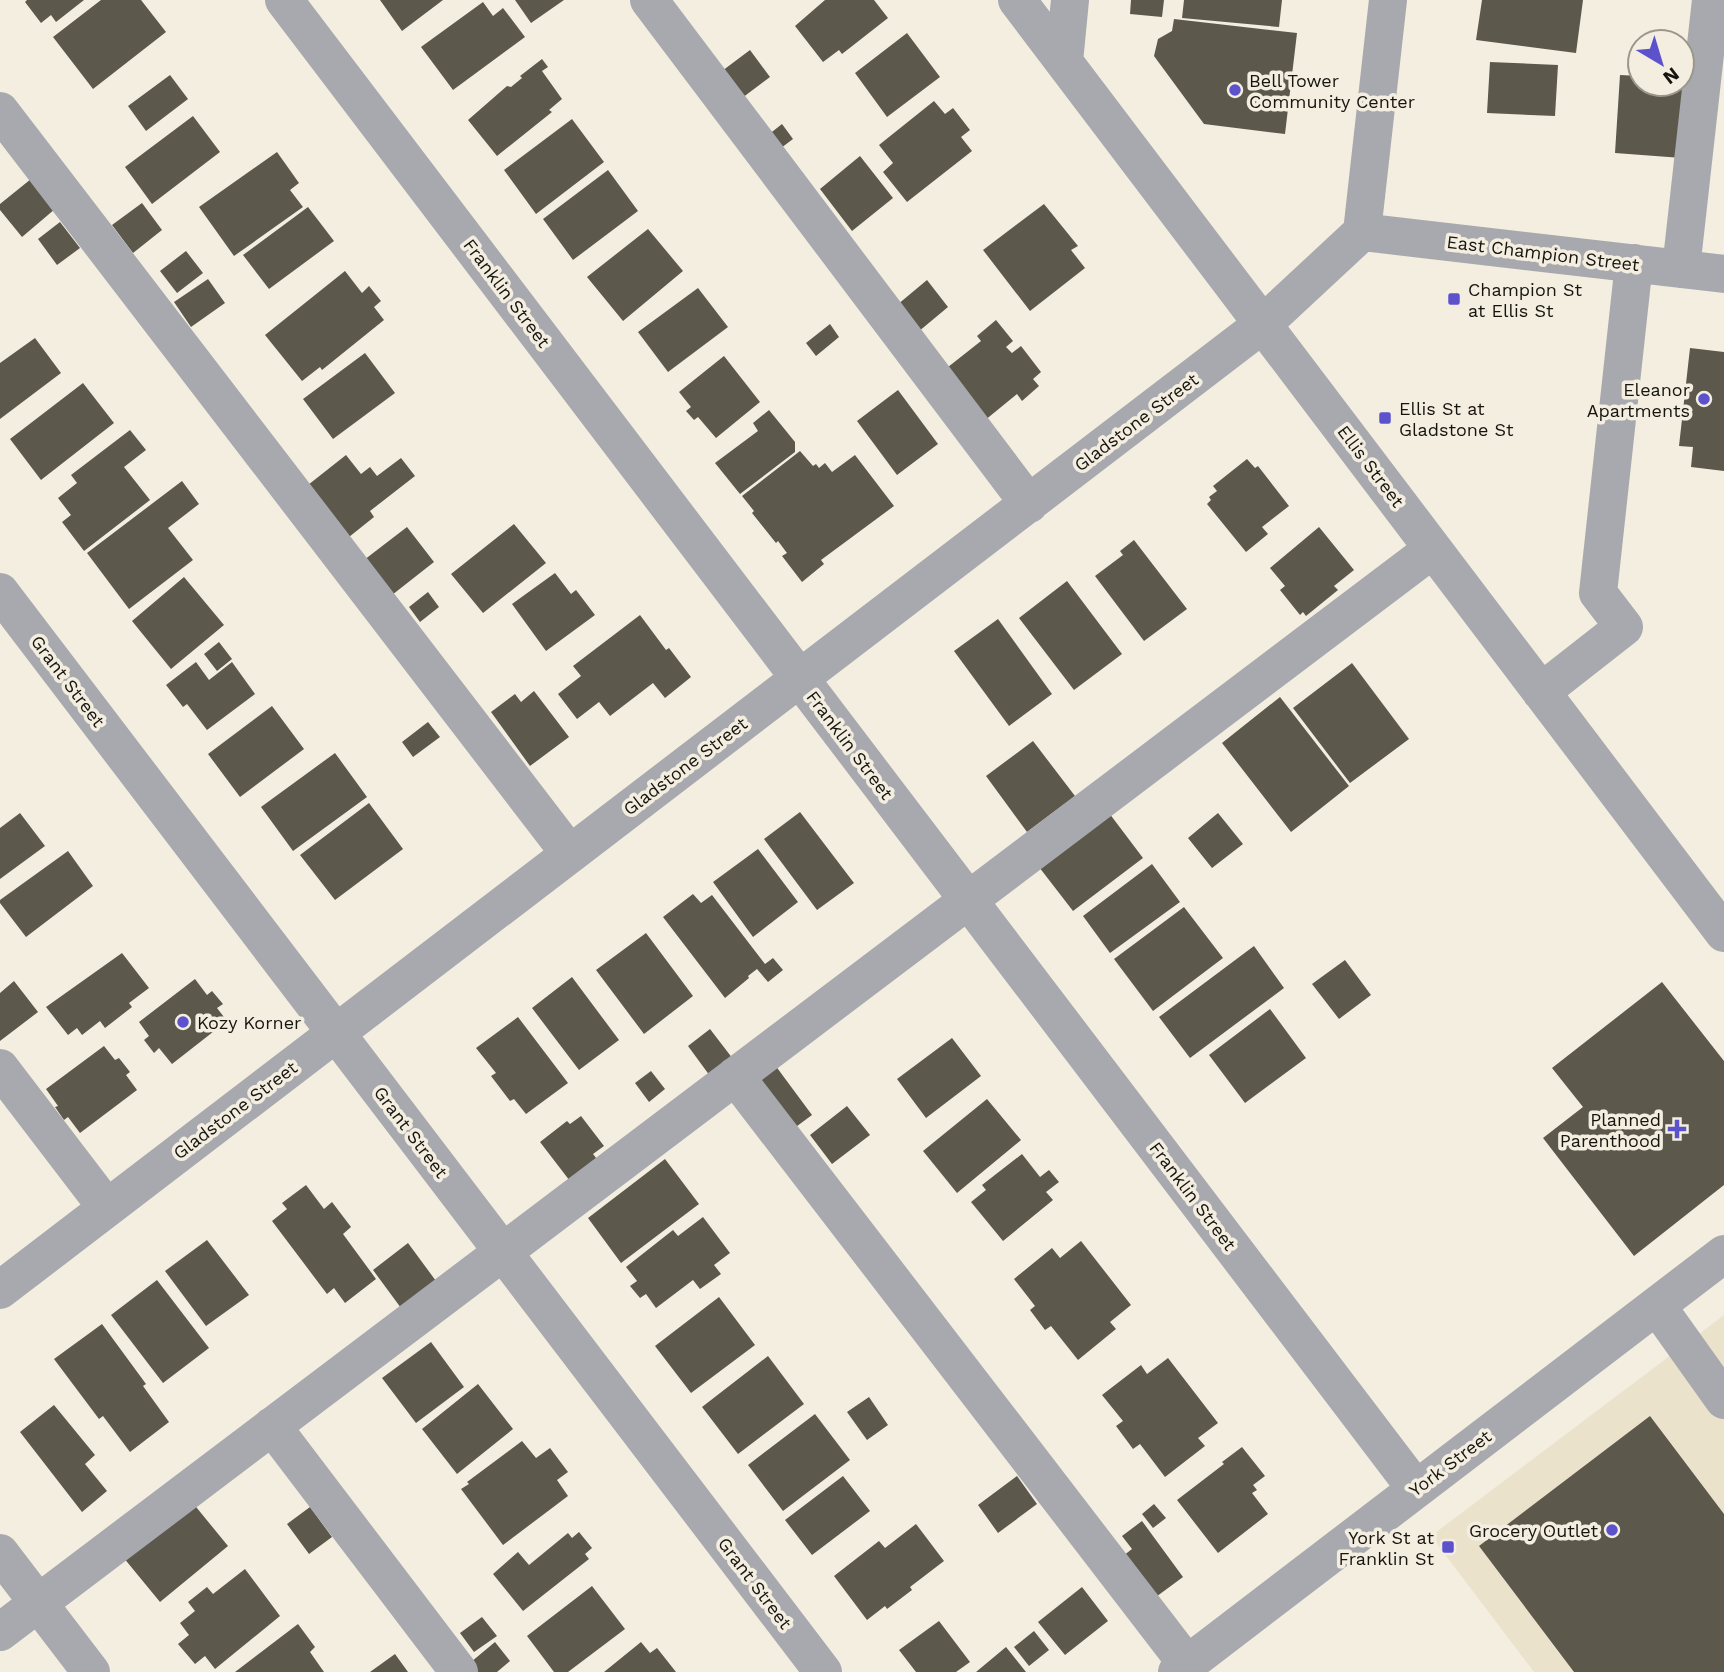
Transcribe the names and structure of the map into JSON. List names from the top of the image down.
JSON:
{
  "streets": {
    "street": [
      "East Champion Street",
      "Franklin Street",
      "Gladstone Street",
      "Ellis Street",
      "Grant Street",
      "York Street"
    ]
  },
  "crossings": [
    ["East Champion Street", "Gladstone Street"],
    ["Franklin Street", "Gladstone Street"],
    ["Franklin Street", "York Street"],
    ["Gladstone Street", "Ellis Street"],
    ["Gladstone Street", "Grant Street"]
  ],
  "places": {
    "other": [
      "Bell Tower Community Center",
      "Eleanor Apartments",
      "Kozy Korner",
      "Grocery Outlet"
    ],
    "transit": ["Champion St at Ellis St", "Ellis St at Gladstone St", "York St at Franklin St"],
    "health": ["Planned Parenthood"]
  },
  "north": "bottom right"
}
